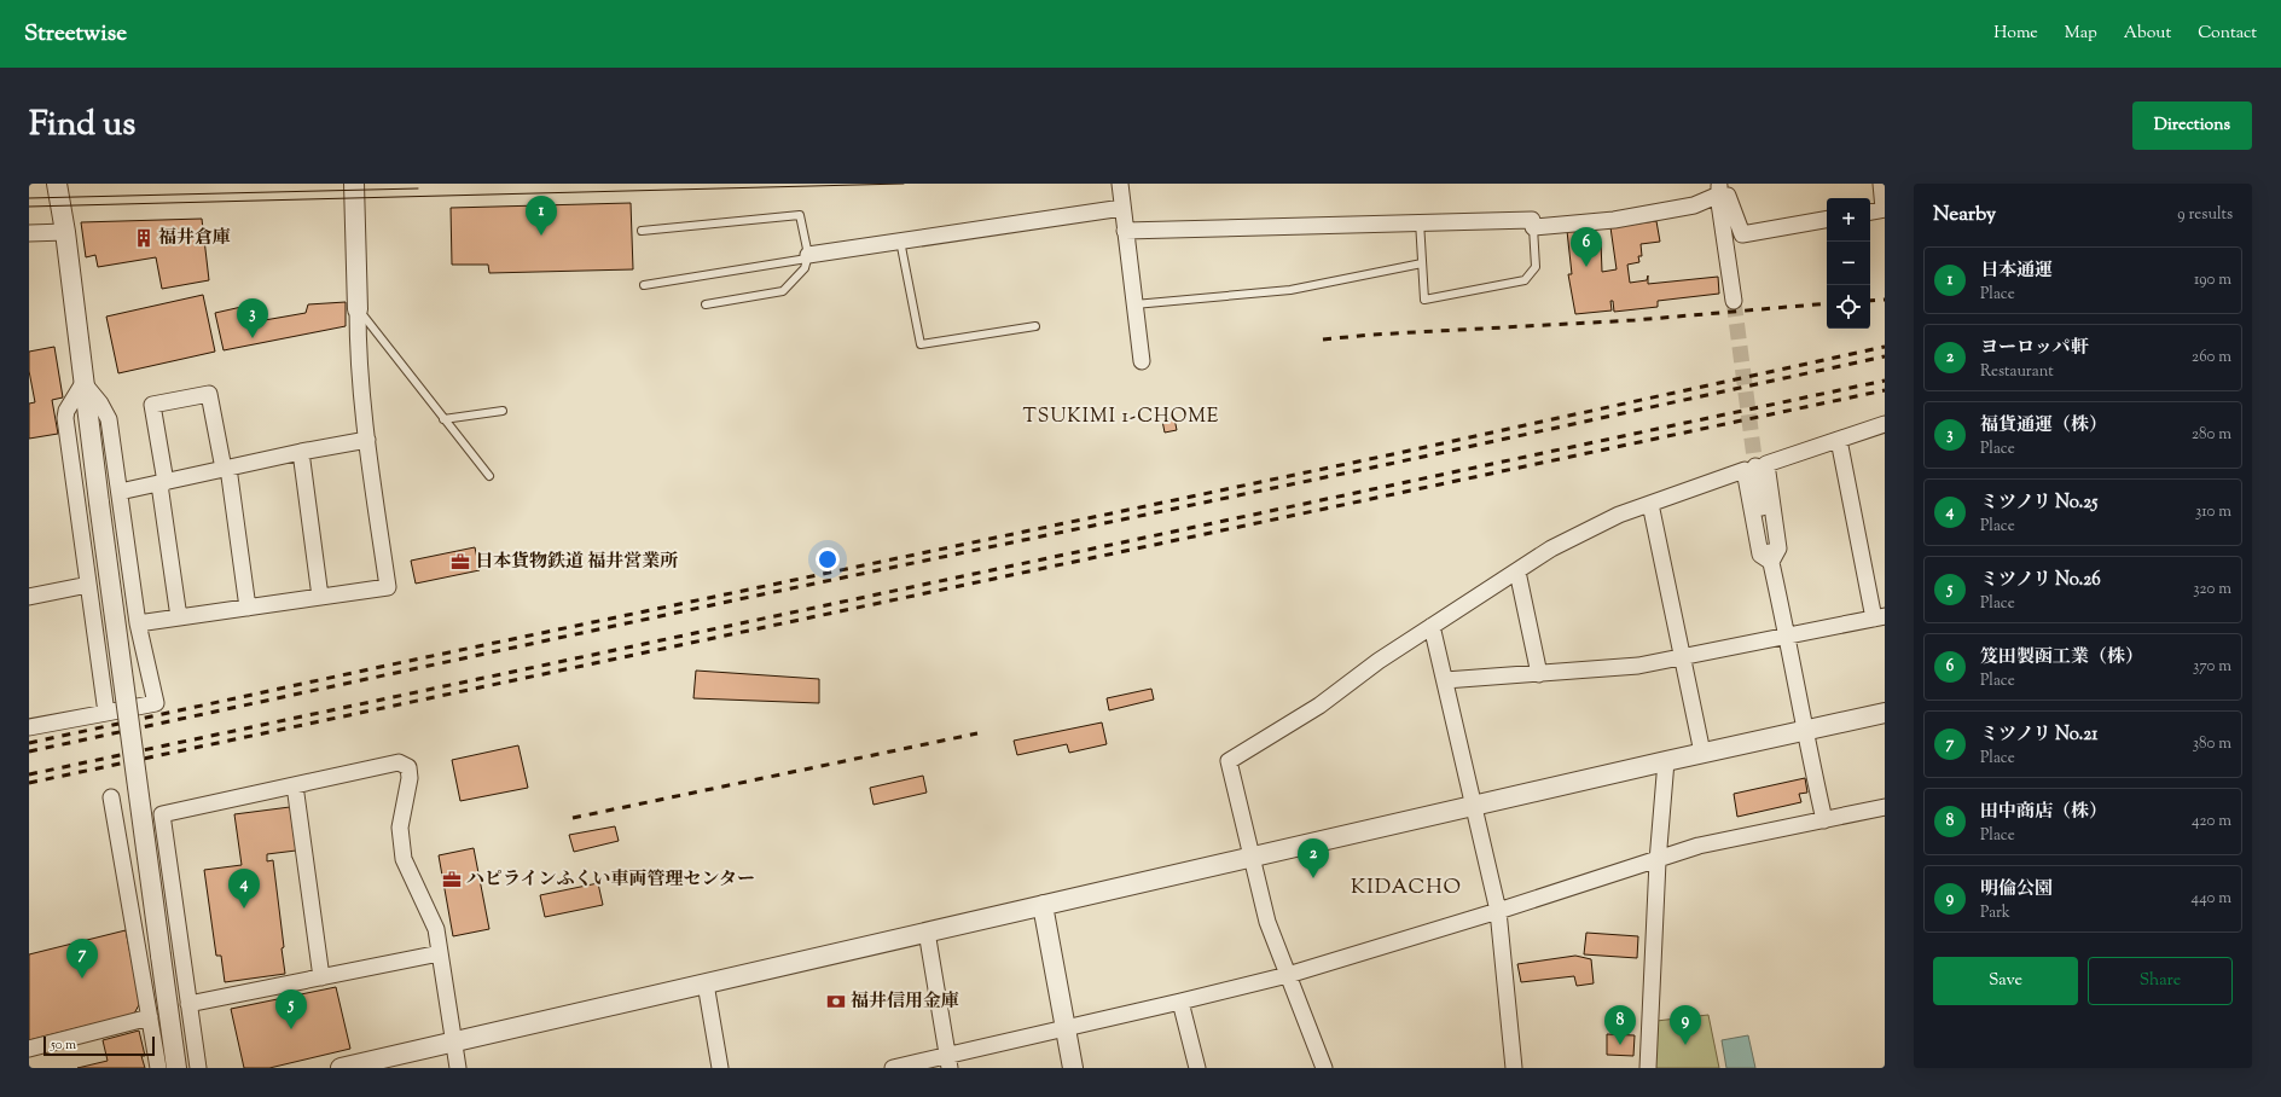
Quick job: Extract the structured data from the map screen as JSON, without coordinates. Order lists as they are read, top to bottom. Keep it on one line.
{"districts":["TSUKIMI 1-CHOME","KIDACHO"],"places":{"building":["福井倉庫"],"office":["日本貨物鉄道 福井営業所","ハピラインふくい車両管理センター"],"bank":["福井信用金庫"]},"scale_bar":"50 m","page":{"header":"Streetwise","nav":["Home","Map","About","Contact"],"title":"Find us","buttons":["Directions",["Save","Share"]],"heading":["Nearby","9 results"],"pins":["1","6","3","2","4","7","5","8","9"],"map_buttons":["+","−"],"list":[{"mark":"1","name":"日本通運","note":"Place","value":"190 m"},{"mark":"2","name":"ヨーロッパ軒","note":"Restaurant","value":"260 m"},{"mark":"3","name":"福貨通運（株）","note":"Place","value":"280 m"},{"mark":"4","name":"ミツノリ No.25","note":"Place","value":"310 m"},{"mark":"5","name":"ミツノリ No.26","note":"Place","value":"320 m"},{"mark":"6","name":"笈田製函工業（株）","note":"Place","value":"370 m"},{"mark":"7","name":"ミツノリ No.21","note":"Place","value":"380 m"},{"mark":"8","name":"田中商店（株）","note":"Place","value":"420 m"},{"mark":"9","name":"明倫公園","note":"Park","value":"440 m"}],"scale":"50 m"}}
